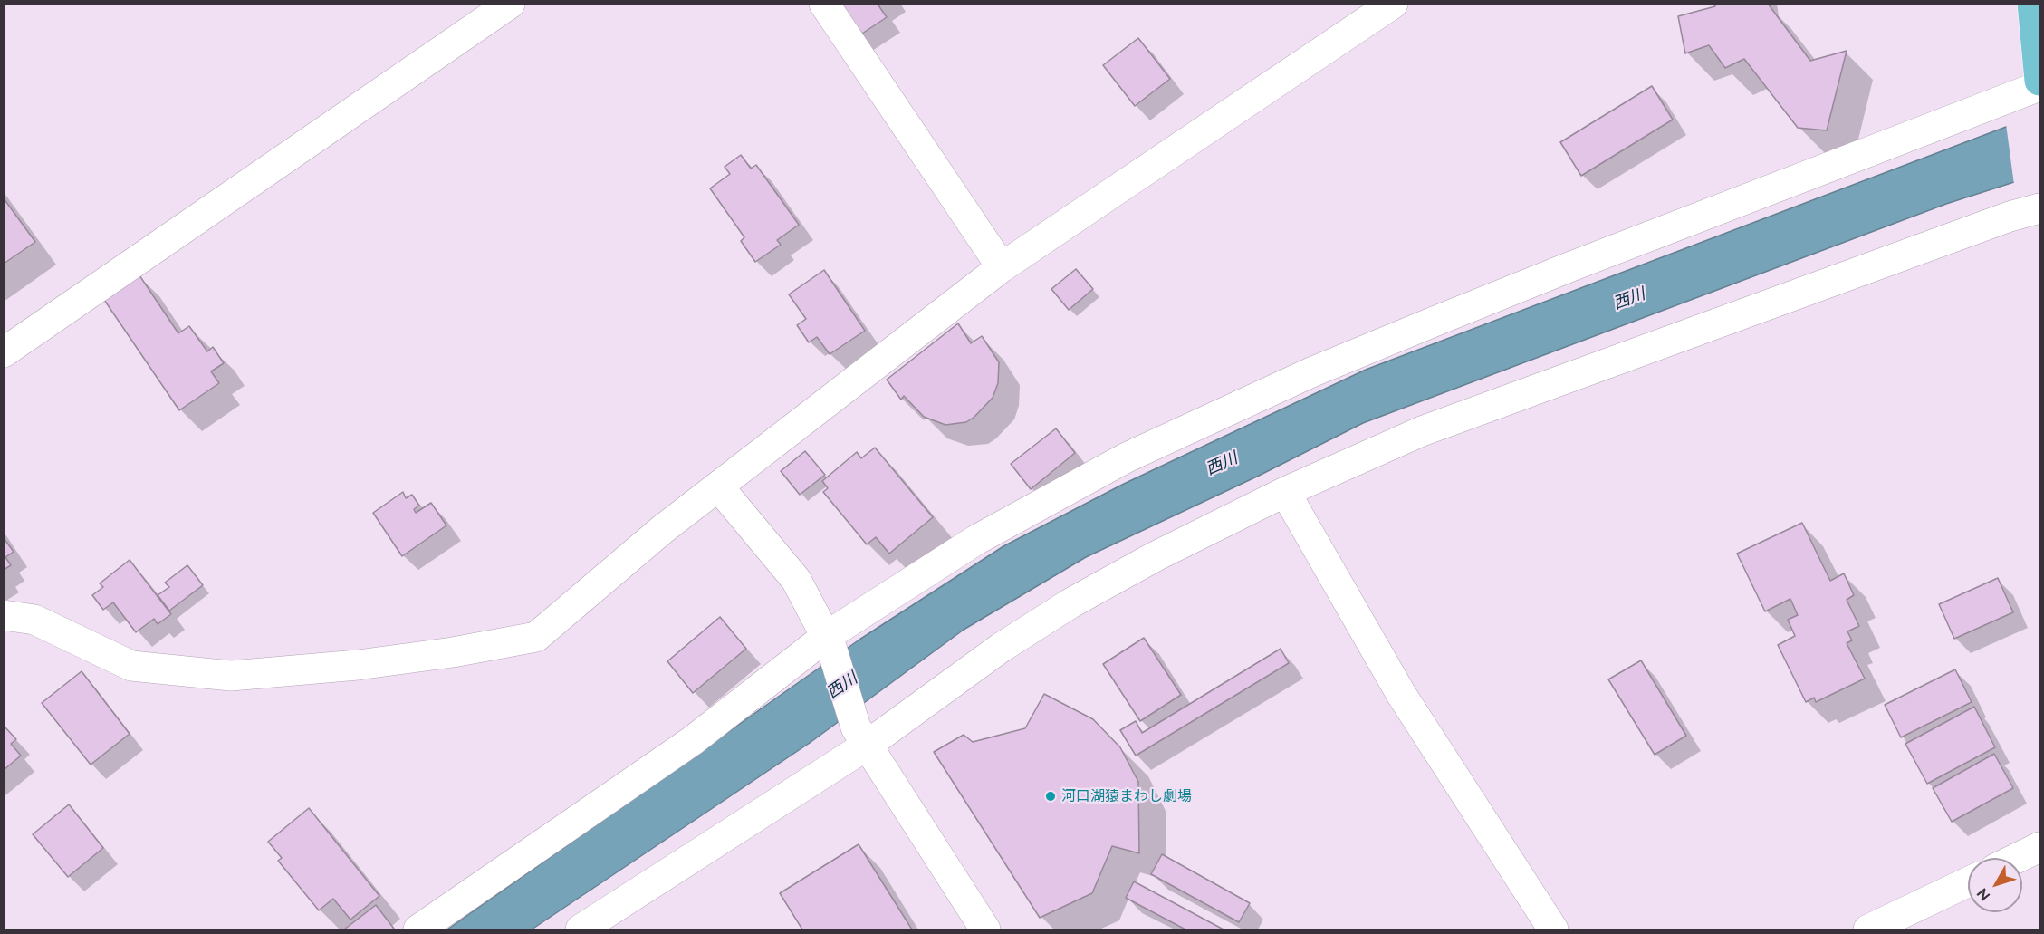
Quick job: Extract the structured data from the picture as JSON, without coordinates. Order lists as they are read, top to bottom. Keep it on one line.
{"water":["西川"],"places":["河口湖猿まわし劇場"],"north":"bottom left"}
